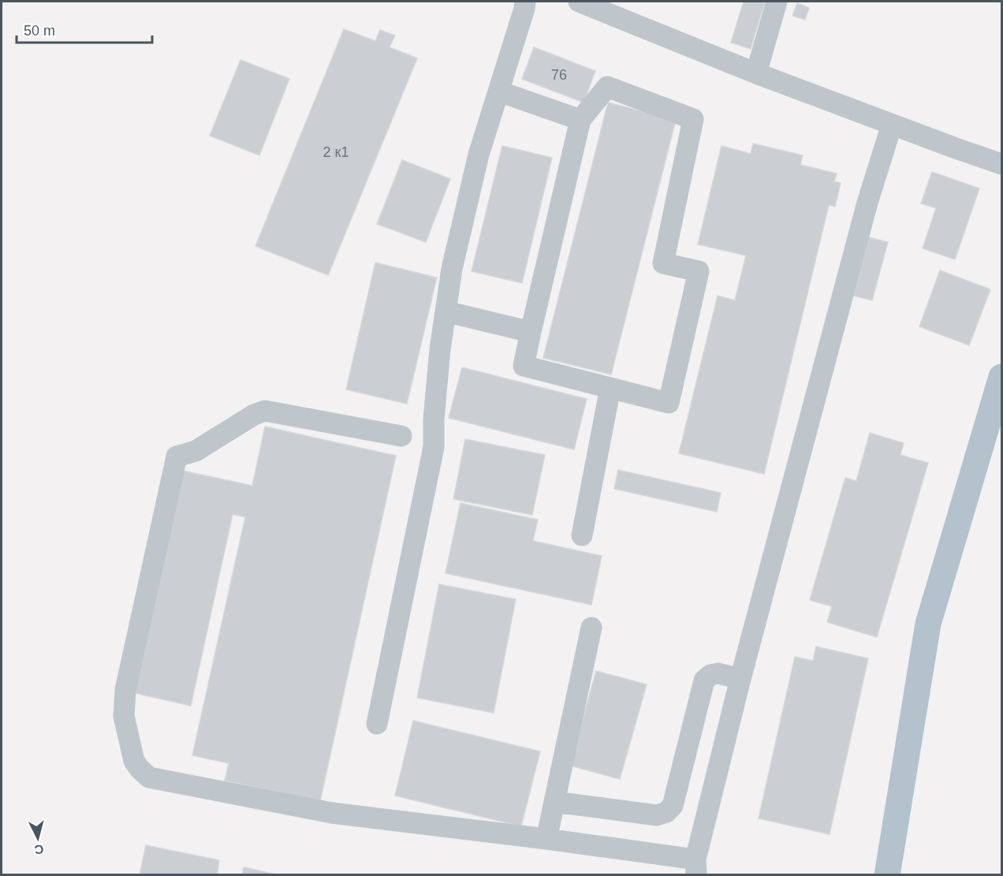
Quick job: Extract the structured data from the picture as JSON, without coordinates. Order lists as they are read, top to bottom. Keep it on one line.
{"house_numbers":["76","2 к1"],"scale_bar":"50 m","north":"bottom"}
